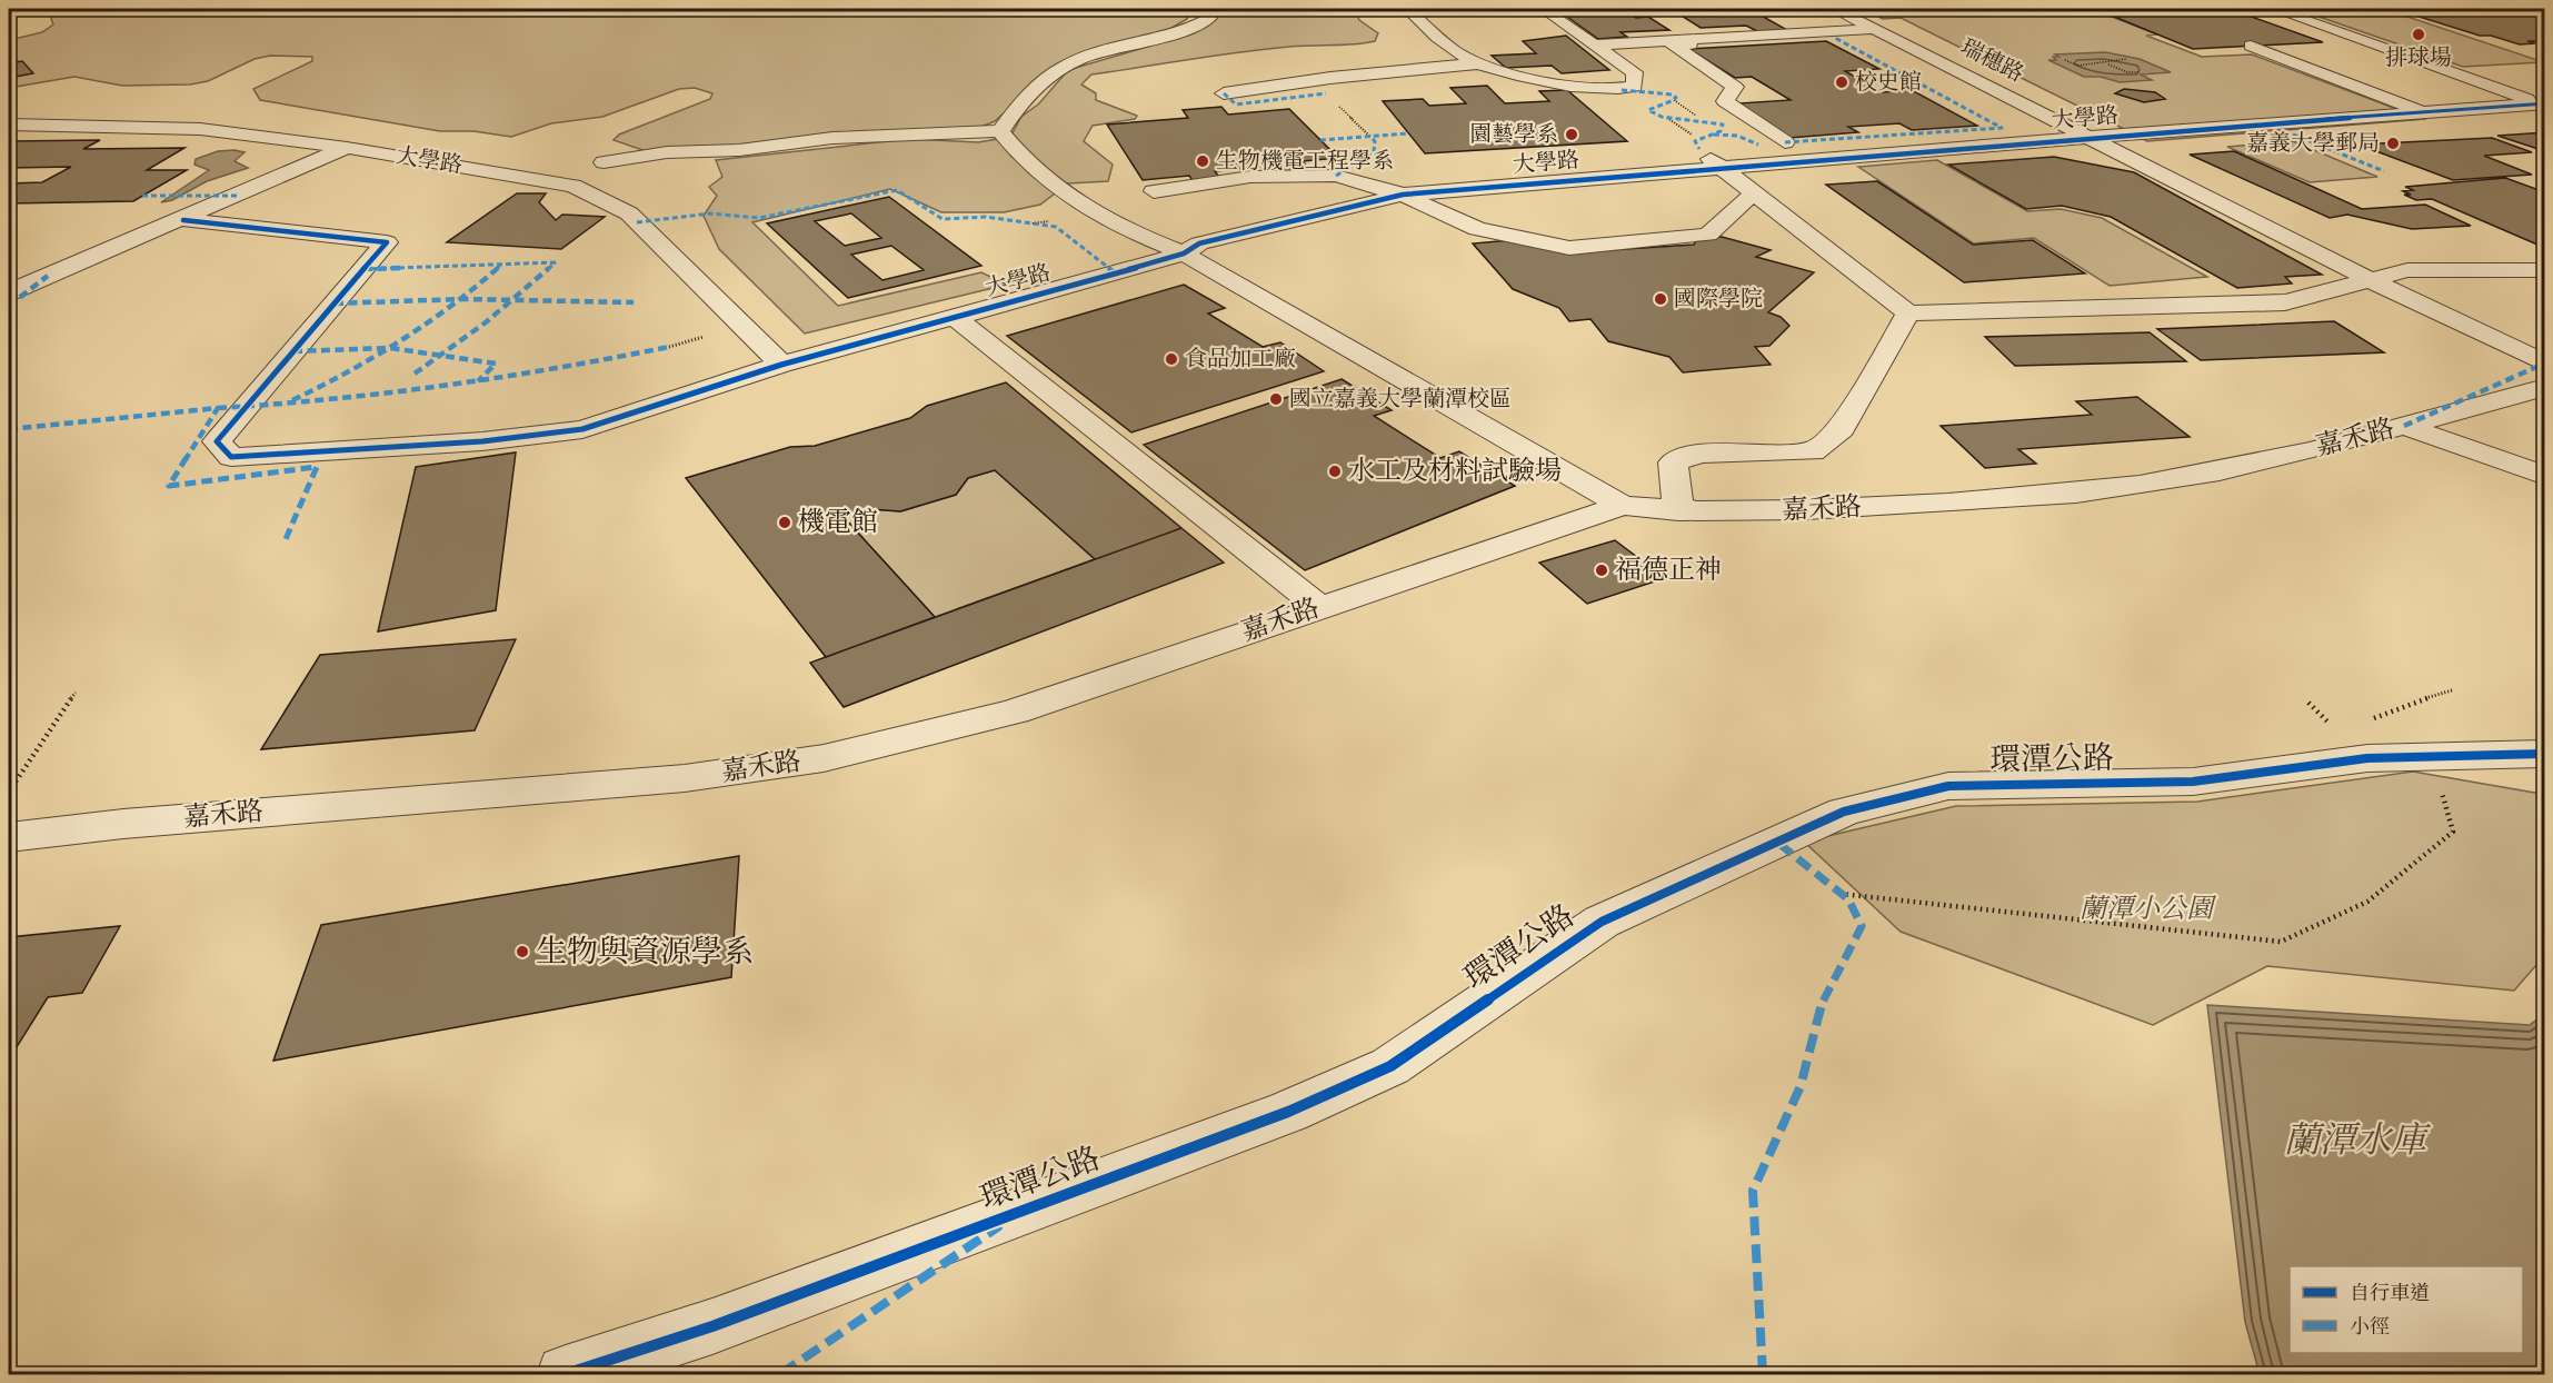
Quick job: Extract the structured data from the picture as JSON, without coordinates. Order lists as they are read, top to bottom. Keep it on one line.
{"streets":{"street":["瑞穗路","大學路","嘉禾路","環潭公路"]},"crossings":[["瑞穗路","大學路"]],"water":["蘭潭水庫"],"parks":["蘭潭小公園"],"places":["排球場","校史館","園藝學系","嘉義大學郵局","生物機電工程學系","國際學院","食品加工廠","國立嘉義大學蘭潭校區","水工及材料試驗場","機電館","福德正神","生物與資源學系"],"legend":["自行車道","小徑"]}
